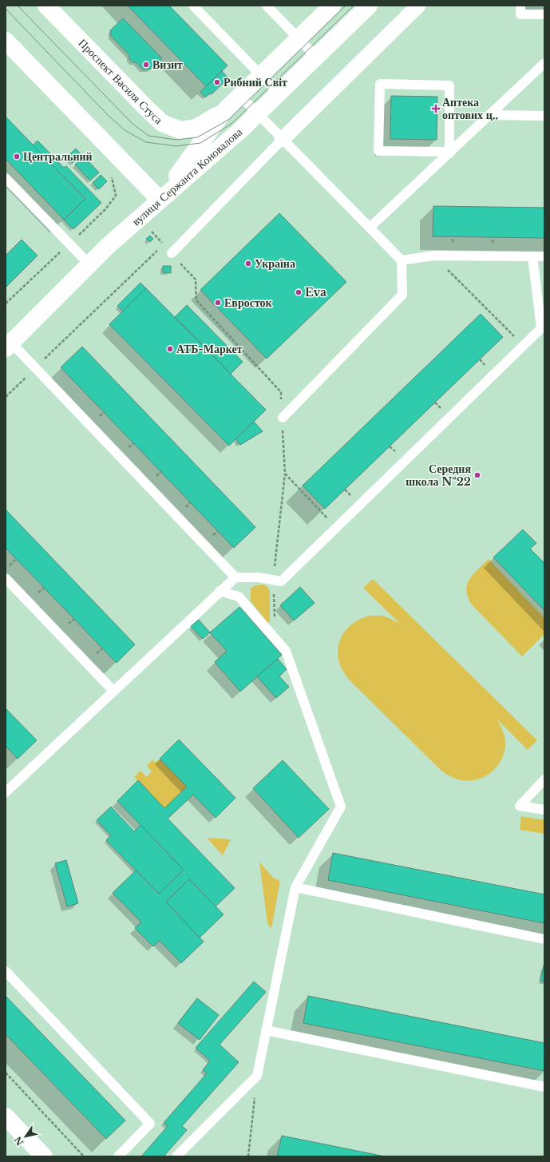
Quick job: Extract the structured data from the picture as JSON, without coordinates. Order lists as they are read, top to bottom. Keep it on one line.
{"streets":{"street":["Проспект Василя Стуса","вулиця Сержанта Коновалова"]},"places":{"other":["Визит","Рибний Світ","Центральний","Україна","Eva","Евросток","АТБ-Маркет","Середня школа №22"],"health":["Аптека оптових ц‥"]},"north":"bottom left"}
